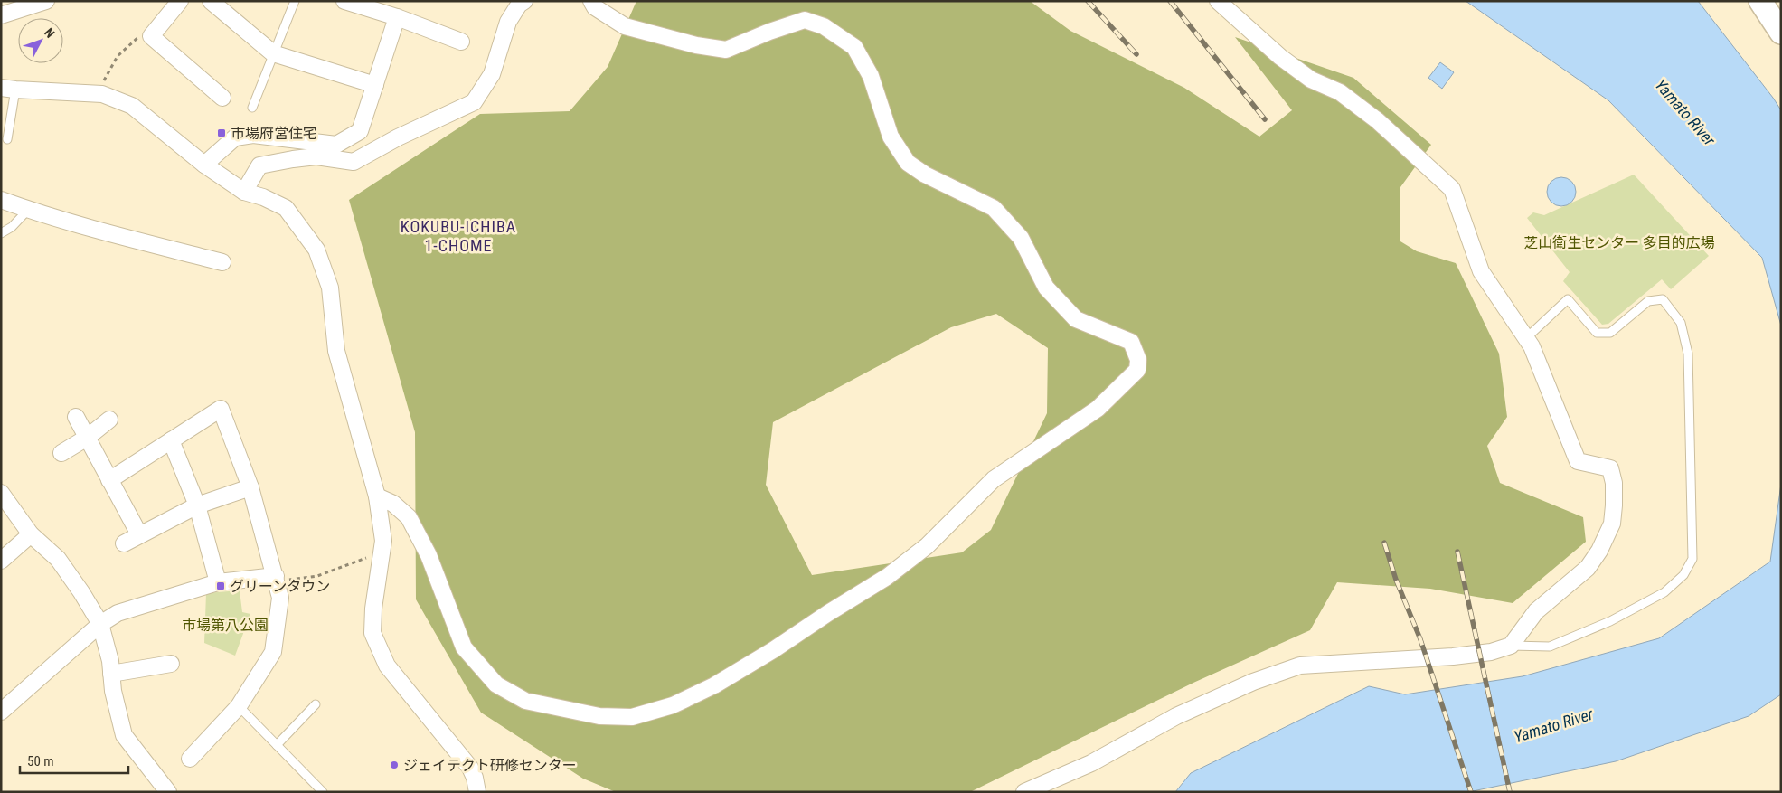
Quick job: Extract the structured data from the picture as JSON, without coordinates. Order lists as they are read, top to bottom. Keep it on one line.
{"districts":["KOKUBU-ICHIBA 1-CHOME"],"water":["Yamato River"],"parks":["芝山衛生センター 多目的広場","市場第八公園"],"places":{"transit":["市場府営住宅","グリーンタウン"],"other":["ジェイテクト研修センター"]},"scale_bar":"50 m","north":"top right"}
